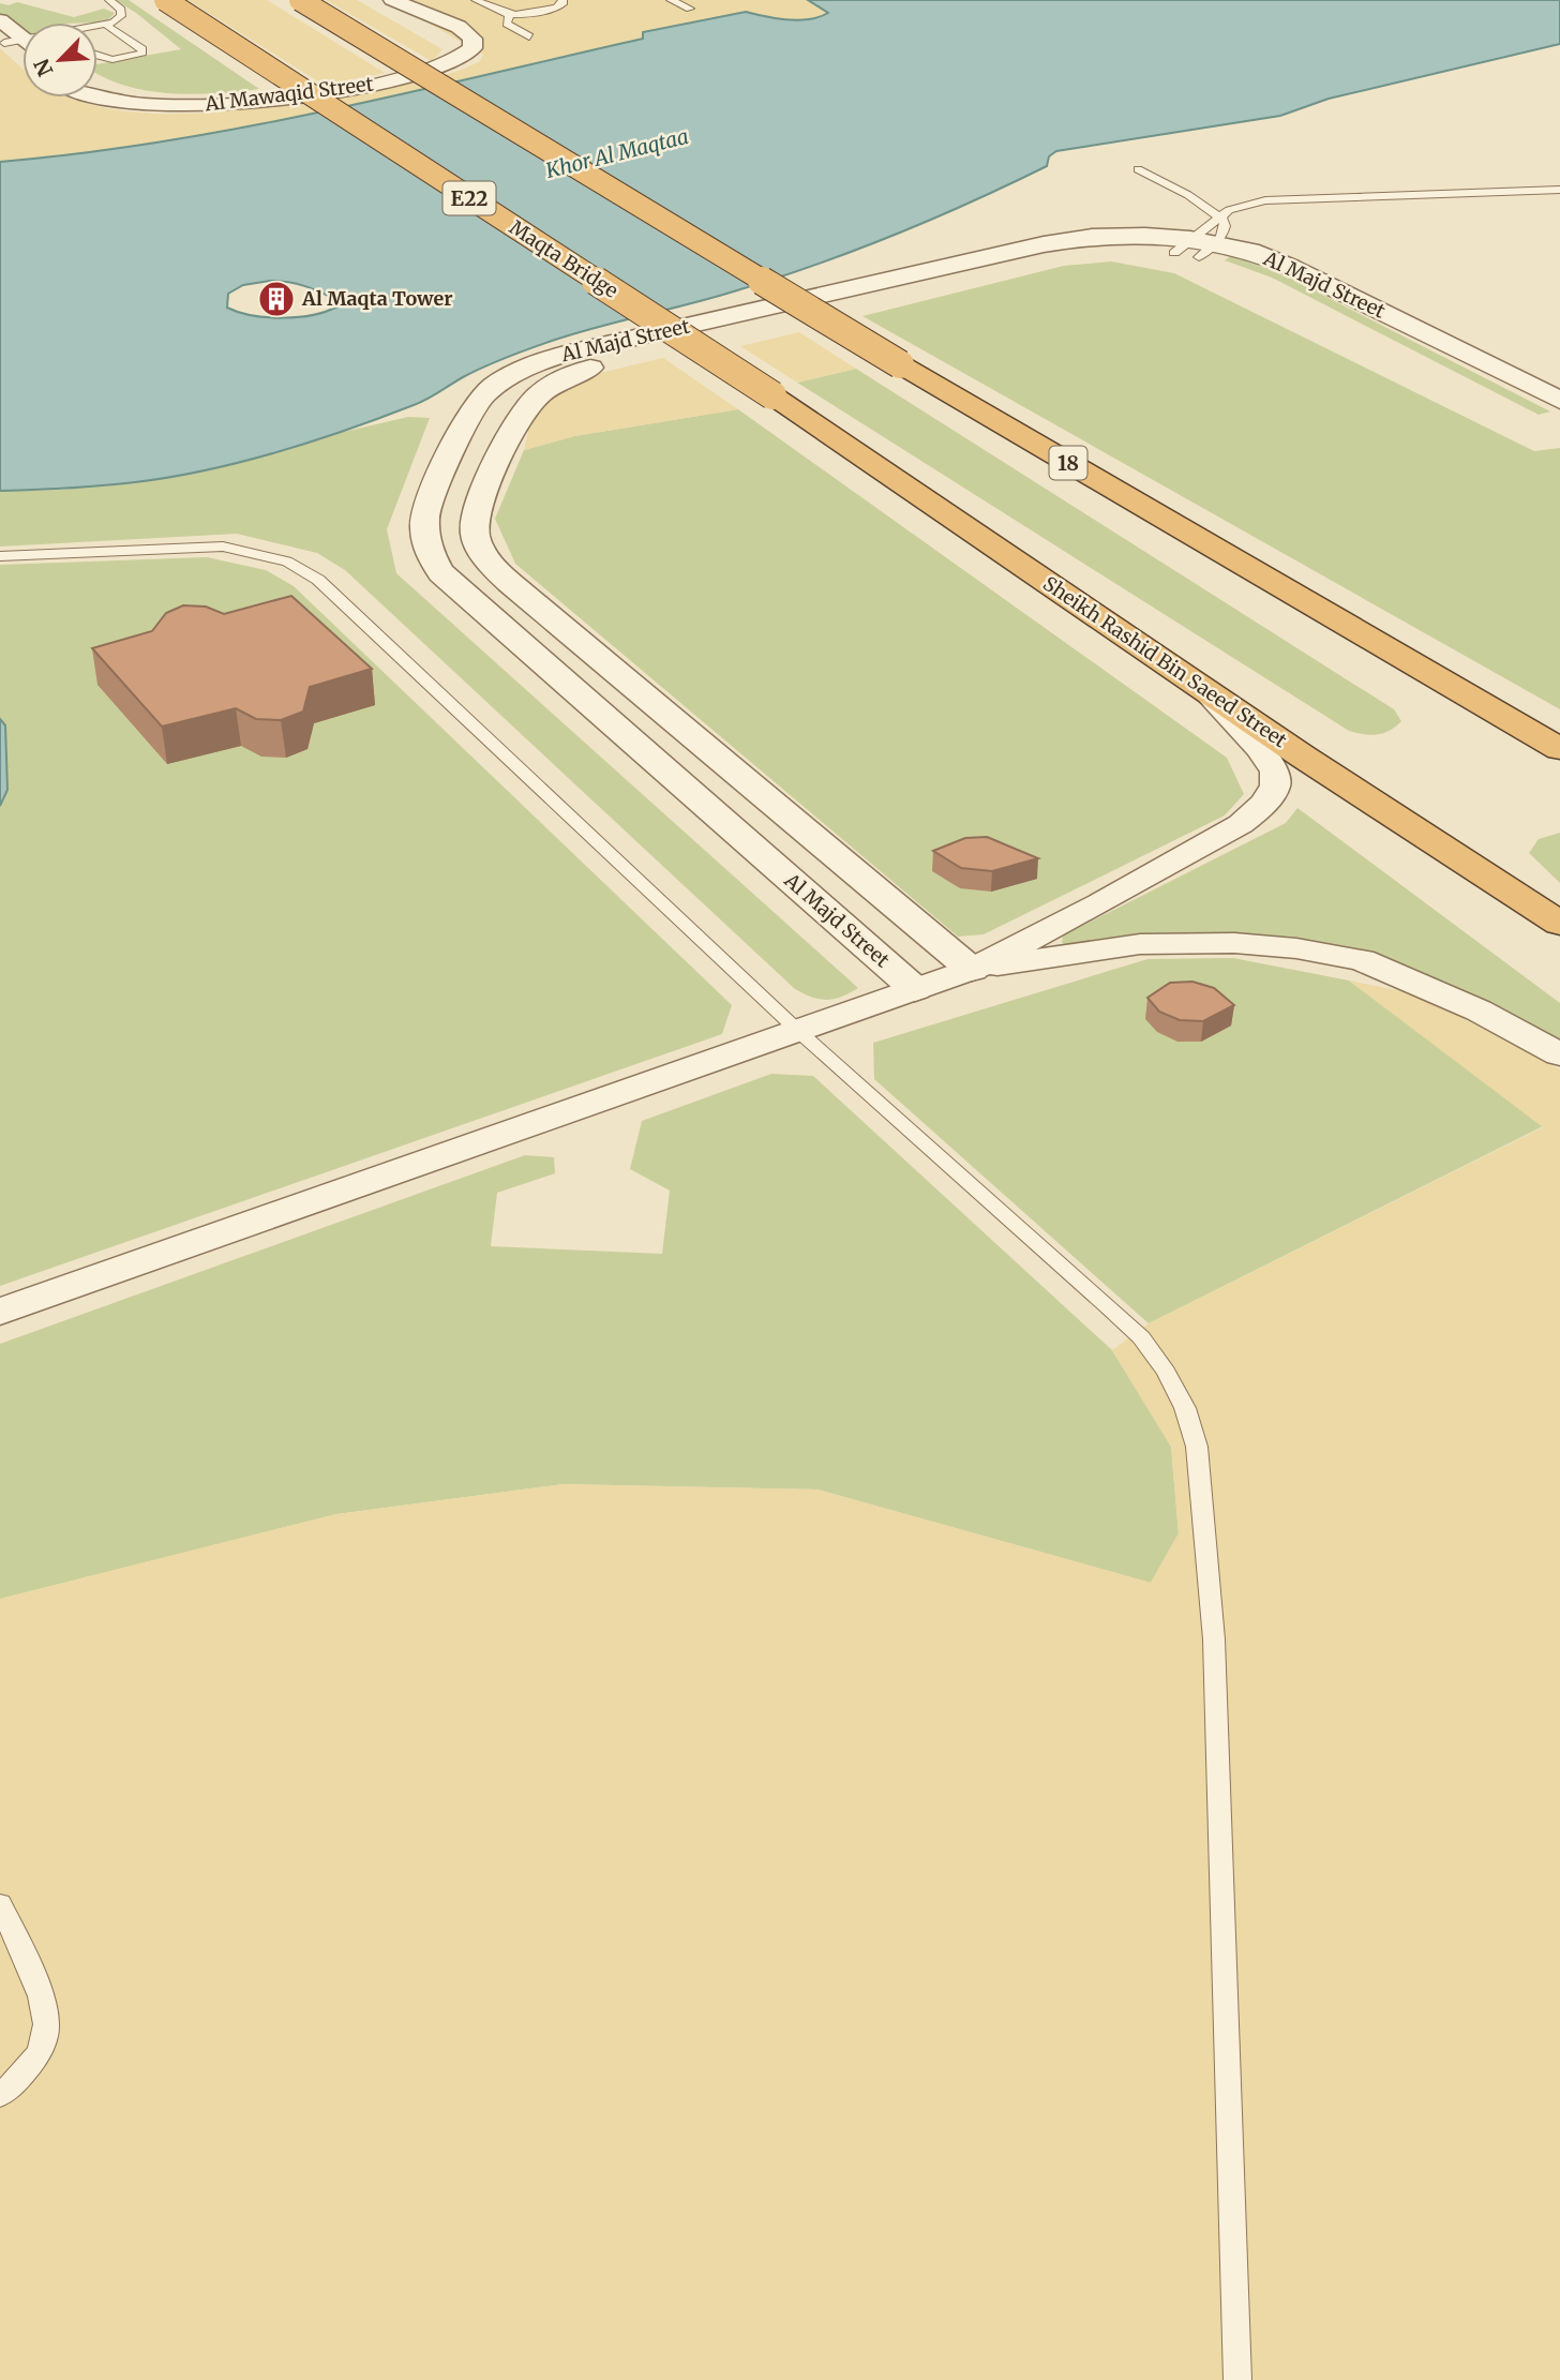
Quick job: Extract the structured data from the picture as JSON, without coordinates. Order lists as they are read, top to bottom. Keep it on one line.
{"streets":{"highway":["E22","Maqta Bridge","18","Sheikh Rashid Bin Saeed Street"],"street":["Al Mawaqid Street","Al Majd Street"]},"crossings":[["Maqta Bridge","Sheikh Rashid Bin Saeed Street"]],"water":["Khor Al Maqtaa"],"places":{"building":["Al Maqta Tower"]},"north":"bottom left"}
